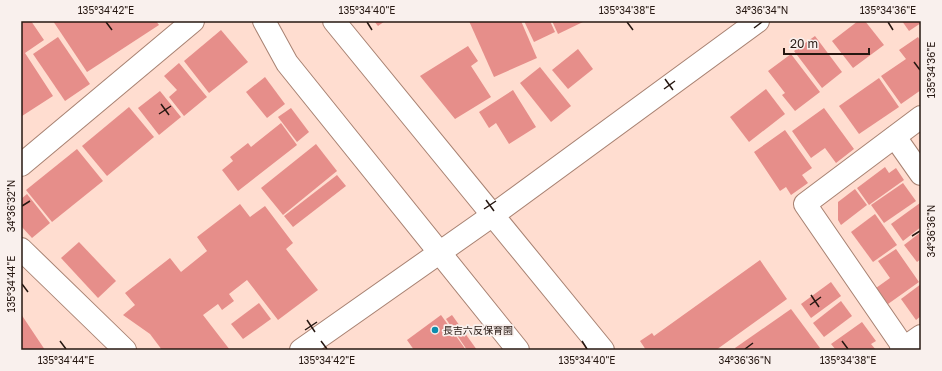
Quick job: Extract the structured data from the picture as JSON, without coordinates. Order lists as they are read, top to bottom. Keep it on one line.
{"places":["長吉六反保育園"],"scale_bar":"20 m","coordinates":["135°34'42\"E","135°34'40\"E","135°34'38\"E","34°36'34\"N","135°34'36\"E","34°36'32\"N","34°36'36\"N","135°34'44\"E"]}
